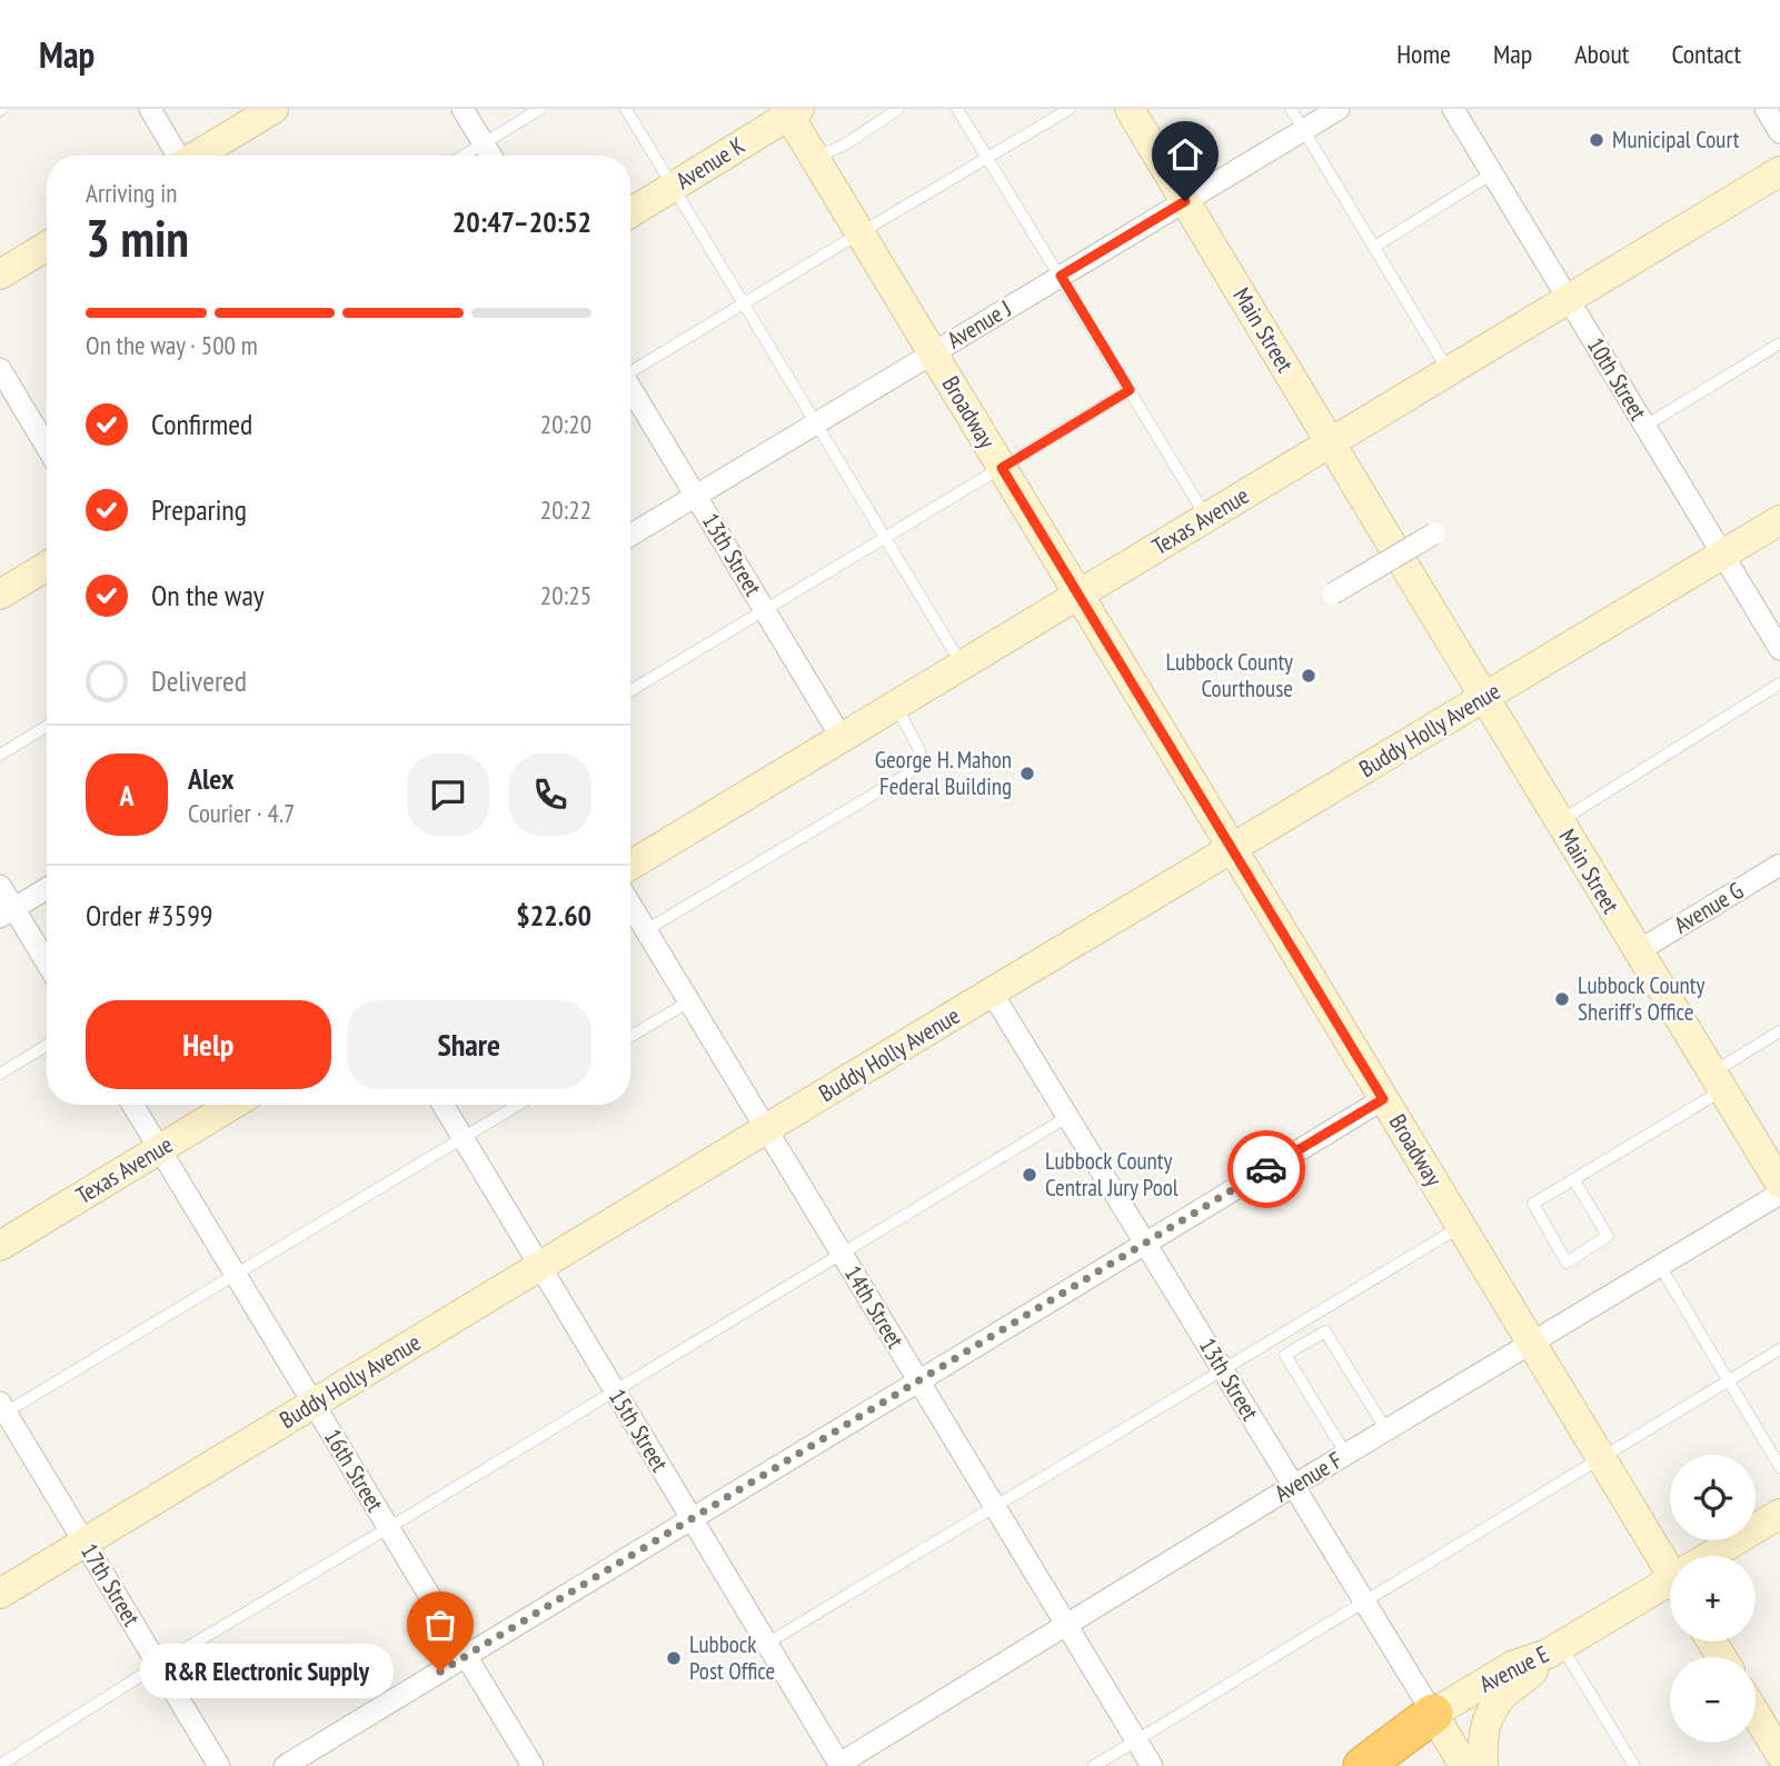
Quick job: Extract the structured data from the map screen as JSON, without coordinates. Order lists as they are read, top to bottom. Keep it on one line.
{"streets":{"main road":["Avenue K","Main Street","Broadway","Texas Avenue","13th Street","Buddy Holly Avenue","Avenue E"],"street":["Avenue J","10th Street","Avenue G","14th Street","15th Street","16th Street","Avenue F","17th Street"]},"crossings":[["Avenue K","Broadway"],["Avenue J","Main Street"],["Avenue J","Broadway"],["Avenue J","13th Street"],["Main Street","Texas Avenue"],["Main Street","Buddy Holly Avenue"],["Main Street","Avenue G"],["10th Street","Texas Avenue"],["10th Street","Buddy Holly Avenue"],["Broadway","Texas Avenue"],["Broadway","Buddy Holly Avenue"],["Broadway","Avenue F"],["Texas Avenue","13th Street"],["Texas Avenue","16th Street"],["13th Street","Buddy Holly Avenue"],["13th Street","Avenue F"],["13th Street","Avenue E"],["Buddy Holly Avenue","14th Street"],["Buddy Holly Avenue","15th Street"],["Buddy Holly Avenue","16th Street"],["Buddy Holly Avenue","17th Street"],["14th Street","Avenue F"],["15th Street","Avenue F"]],"places":["Municipal Court","Lubbock County Courthouse","George H. Mahon Federal Building","Lubbock County Sheriff's Office","Lubbock County Central Jury Pool","Lubbock Post Office","R&R Electronic Supply"],"page":{"header":"Map","nav":["Home","Map","About","Contact"],"heading":["3 min","Arriving in","20:47–20:52"],"panel":["Alex","Courier · 4.7","Order #3599","$22.60"],"bar":"On the way · 500 m","list":[["Confirmed","20:20"],["Preparing","20:22"],["On the way","20:25"],"Delivered"],"round":"A","buttons":["Help","Share"],"map_buttons":["+","−"],"bubble":"R&R Electronic Supply"}}
